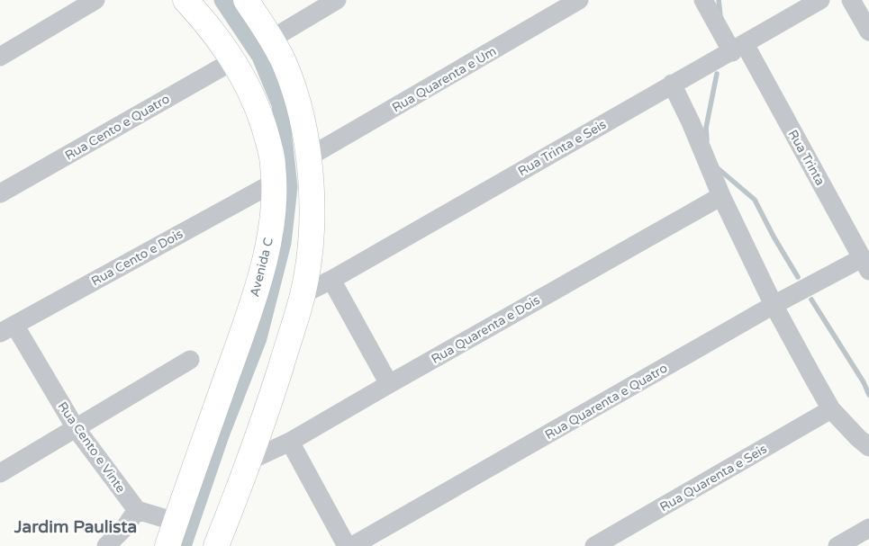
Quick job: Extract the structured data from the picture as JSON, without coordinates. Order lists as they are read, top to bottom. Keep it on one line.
{"streets":{"main road":["Avenida C"],"street":["Rua Quarenta e Um","Rua Cento e Quatro","Rua Trinta e Seis","Rua Trinta","Rua Cento e Dois","Rua Quarenta e Dois","Rua Quarenta e Quatro","Rua Cento e Vinte","Rua Quarenta e Seis"]},"crossings":[["Rua Cento e Quatro","Avenida C"],["Rua Trinta e Seis","Rua Trinta"],["Rua Trinta","Rua Quarenta e Quatro"],["Rua Cento e Dois","Avenida C"],["Rua Cento e Dois","Rua Cento e Vinte"]],"districts":["Jardim Paulista"]}
